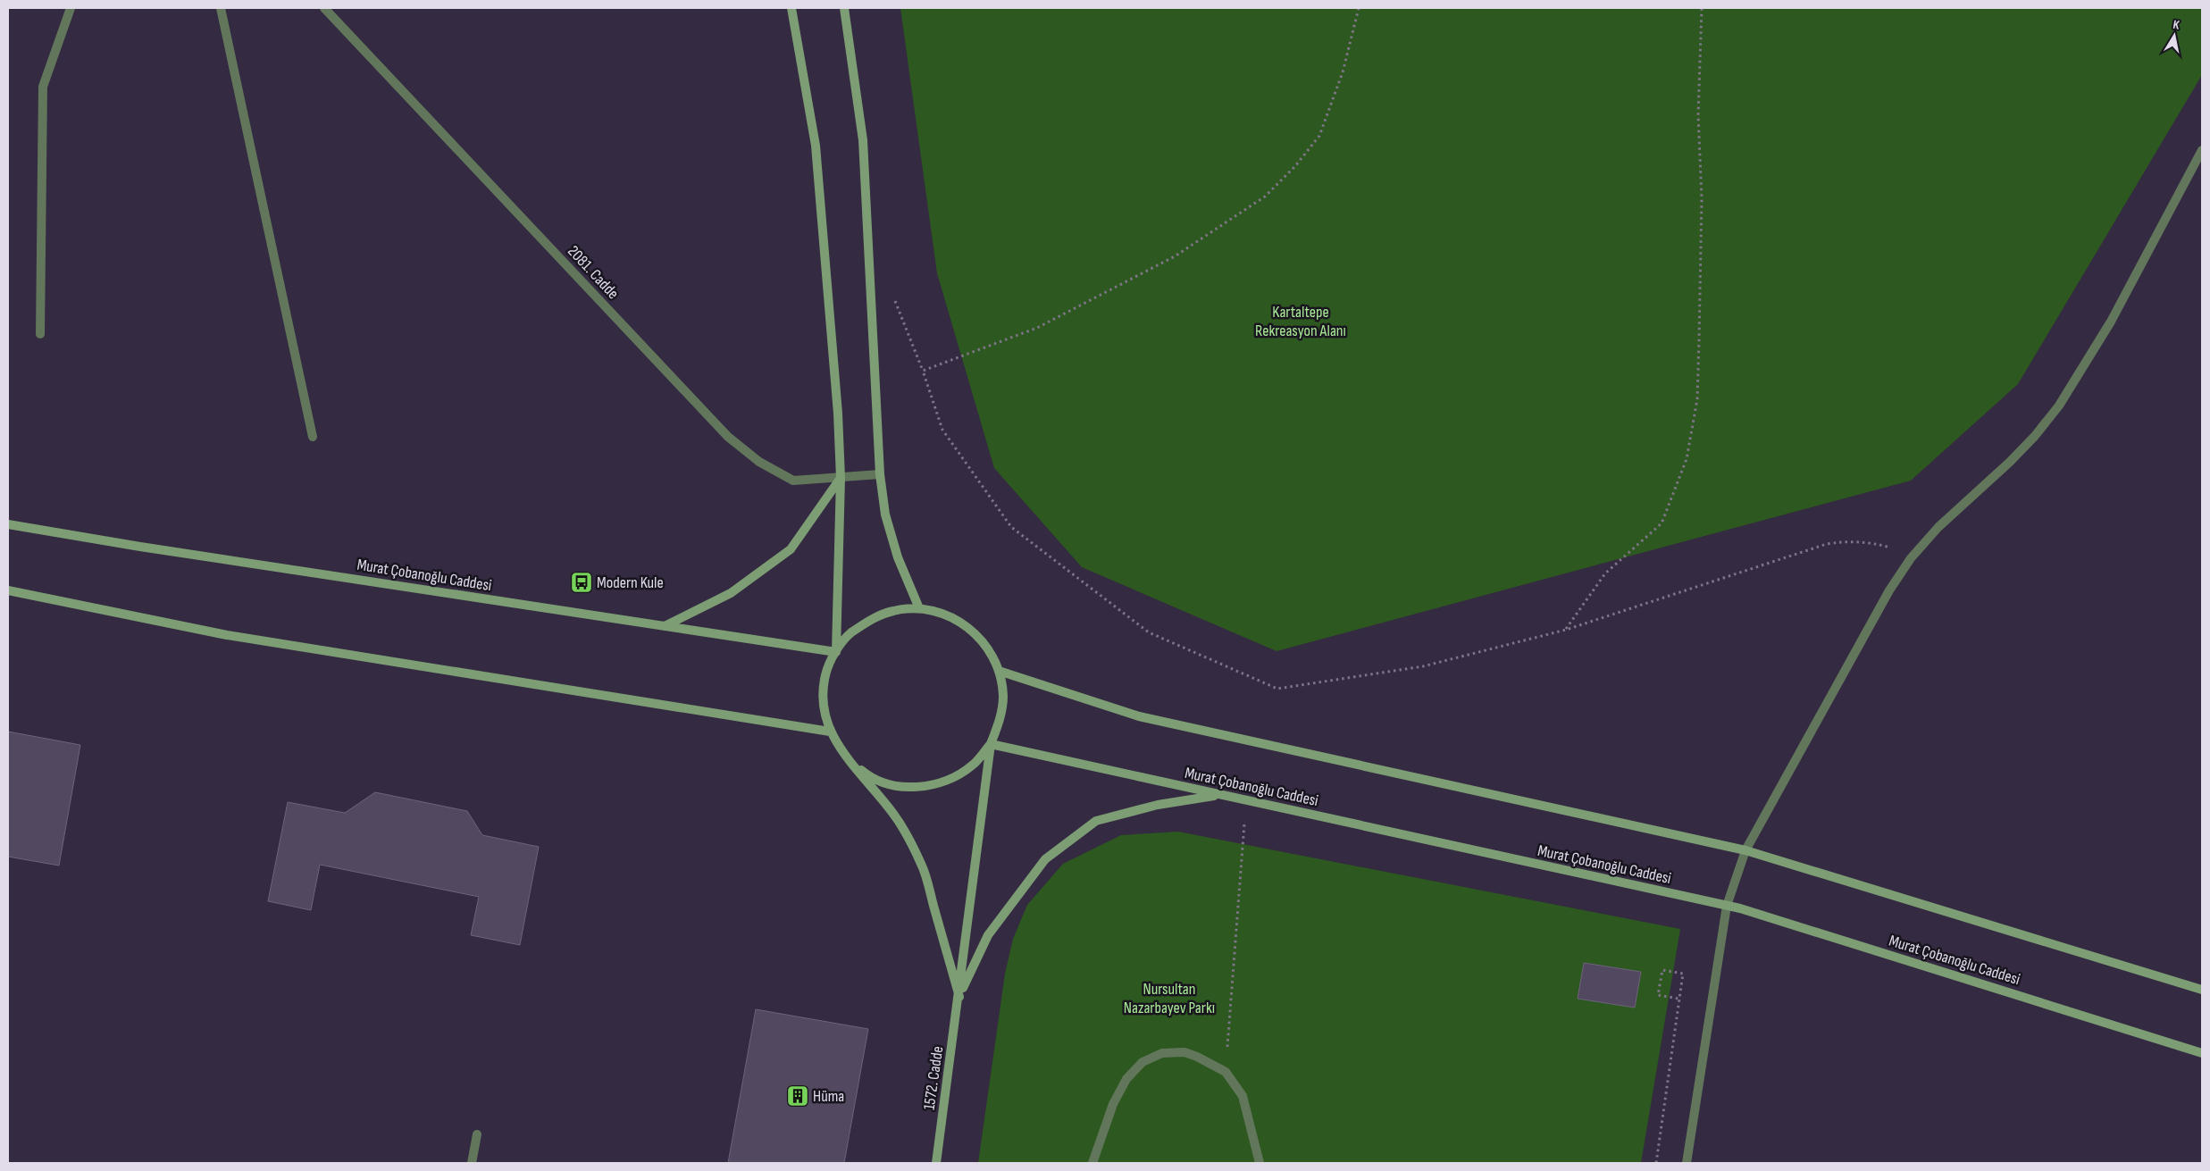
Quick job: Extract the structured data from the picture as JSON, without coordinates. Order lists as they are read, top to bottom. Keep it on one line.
{"streets":{"main road":["Murat Çobanoğlu Caddesi","1572. Cadde"],"street":["2081. Cadde"]},"crossings":[["Murat Çobanoğlu Caddesi","1572. Cadde"]],"parks":["Kartaltepe Rekreasyon Alanı","Nursultan Nazarbayev Parkı"],"places":{"bus stop":["Modern Kule"],"building":["Hüma"]},"north":"top"}
